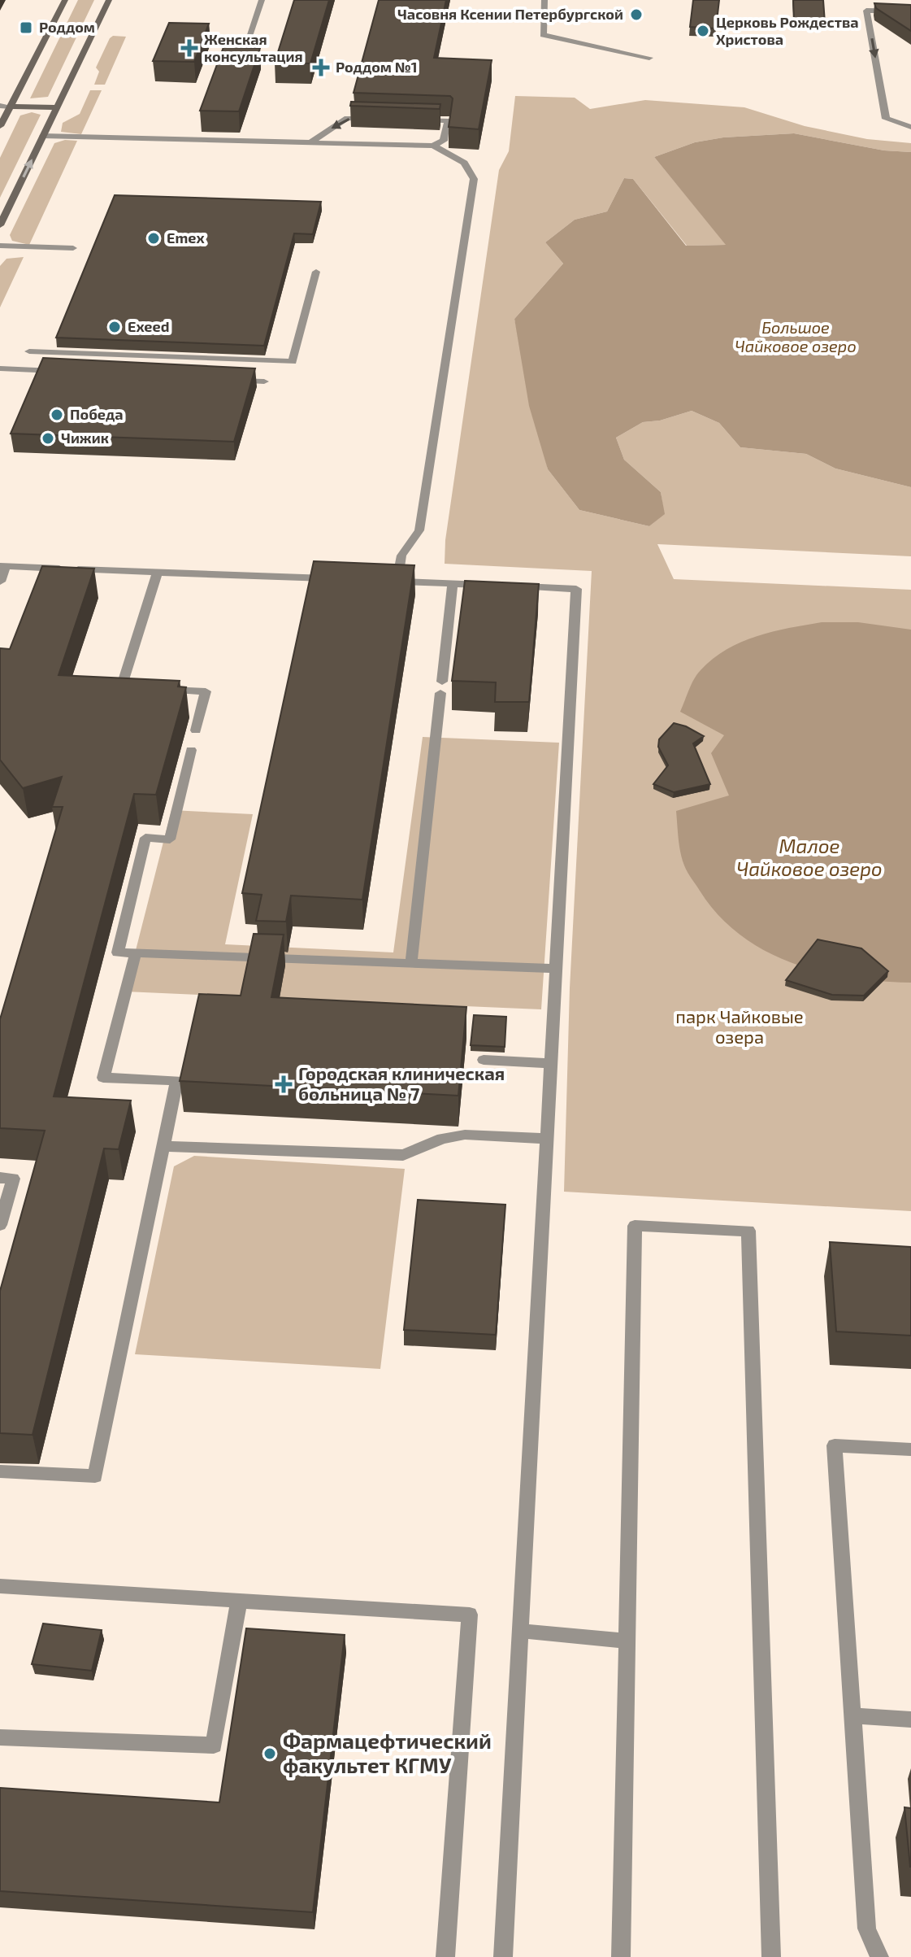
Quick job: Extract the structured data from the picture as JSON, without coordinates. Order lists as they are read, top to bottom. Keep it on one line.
{"water":["Большое Чайковое озеро","Малое Чайковое озеро"],"parks":["парк Чайковые озера"],"places":{"other":["Часовня Ксении Петербургской","Церковь Рождества Христова","Emex","Exeed","Победа","Чижик","Фармацефтический факультет КГМУ"],"transit":["Роддом"],"health":["Женская консультация","Роддом №1","Городская клиническая больница № 7"]}}
